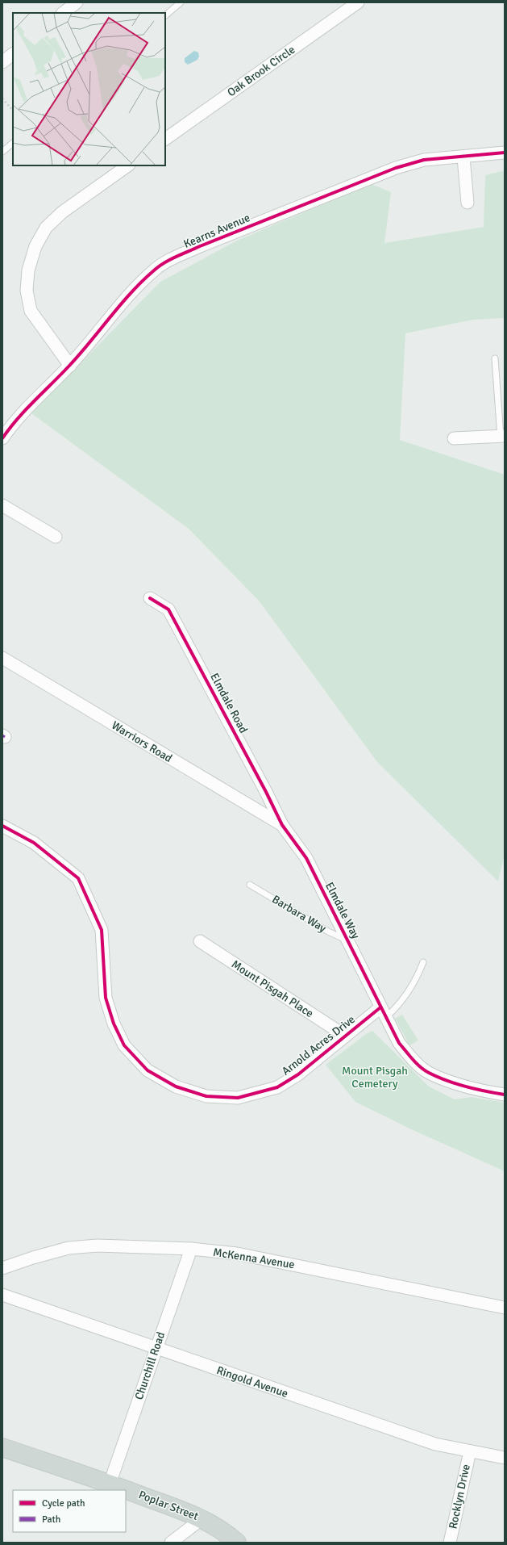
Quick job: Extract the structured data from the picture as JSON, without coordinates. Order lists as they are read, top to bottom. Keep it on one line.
{"streets":{"main road":["Poplar Street"],"street":["Oak Brook Circle","Kearns Avenue","Elmdale Road","Warriors Road","Elmdale Way","Mount Pisgah Place","Arnold Acres Drive","McKenna Avenue","Churchill Road","Ringold Avenue","Rocklyn Drive"],"lane":["Barbara Way"]},"crossings":[["Elmdale Road","Warriors Road"],["Elmdale Road","Elmdale Way"],["Warriors Road","Elmdale Way"],["Elmdale Way","Barbara Way"],["Elmdale Way","Arnold Acres Drive"],["Mount Pisgah Place","Arnold Acres Drive"],["McKenna Avenue","Churchill Road"],["Churchill Road","Ringold Avenue"],["Churchill Road","Poplar Street"],["Ringold Avenue","Rocklyn Drive"]],"parks":["Mount Pisgah Cemetery"],"legend":["Cycle path","Path"]}
